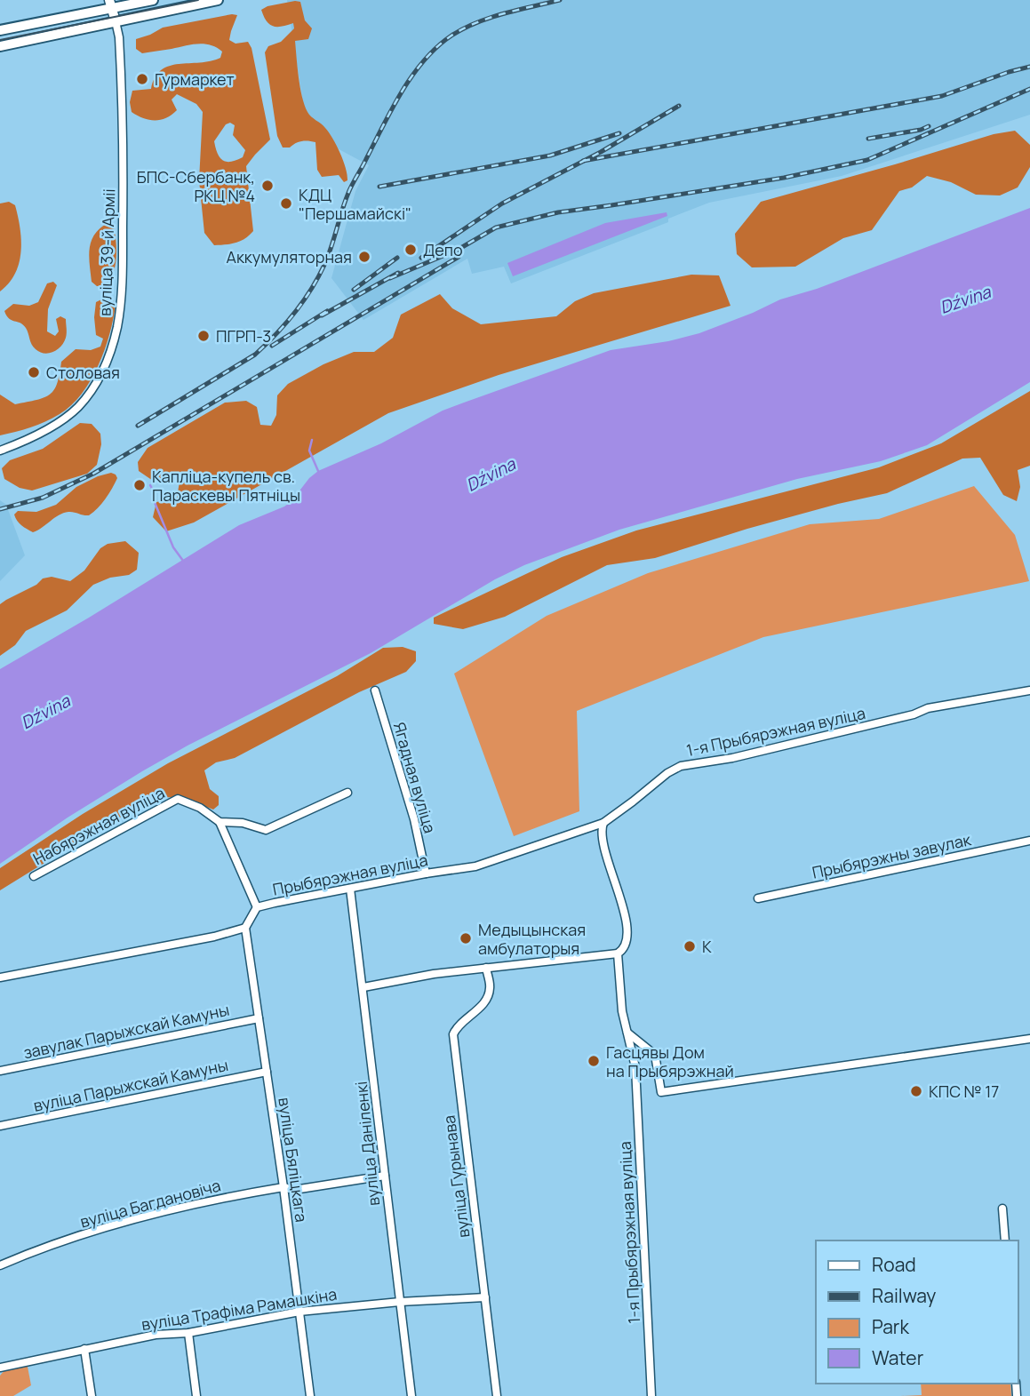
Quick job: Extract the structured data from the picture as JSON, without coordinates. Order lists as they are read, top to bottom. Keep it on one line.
{"streets":{"street":["вуліца 39-й Арміі","1-я Прыбярэжная вуліца","Ягадная вуліца","Набярэжная вуліца","Прыбярэжны завулак","Прыбярэжная вуліца","завулак Парыжскай Камуны","вуліца Парыжскай Камуны","вуліца Даніленкі","вуліца Бяліцкага","вуліца Гурынава","вуліца Багдановіча","вуліца Трафіма Рамашкіна"]},"crossings":[["1-я Прыбярэжная вуліца","Прыбярэжная вуліца"],["Ягадная вуліца","Прыбярэжная вуліца"],["Прыбярэжная вуліца","вуліца Даніленкі"],["Прыбярэжная вуліца","вуліца Бяліцкага"],["завулак Парыжскай Камуны","вуліца Бяліцкага"],["вуліца Парыжскай Камуны","вуліца Бяліцкага"],["вуліца Даніленкі","вуліца Багдановіча"],["вуліца Даніленкі","вуліца Трафіма Рамашкіна"],["вуліца Бяліцкага","вуліца Багдановіча"],["вуліца Бяліцкага","вуліца Трафіма Рамашкіна"],["вуліца Гурынава","вуліца Трафіма Рамашкіна"]],"water":["Dźvina"],"places":["Гурмаркет","БПС-Сбербанк, РКЦ №4","КДЦ \"Першамайскі\"","Депо","Аккумуляторная","ПГРП-3","Столовая","Капліца-купель св. Параскевы Пятніцы","Медыцынская амбулаторыя","К","Гасцявы Дом на Прыбярэжнай","КПС № 17"],"legend":["Road","Railway","Park","Water"]}
